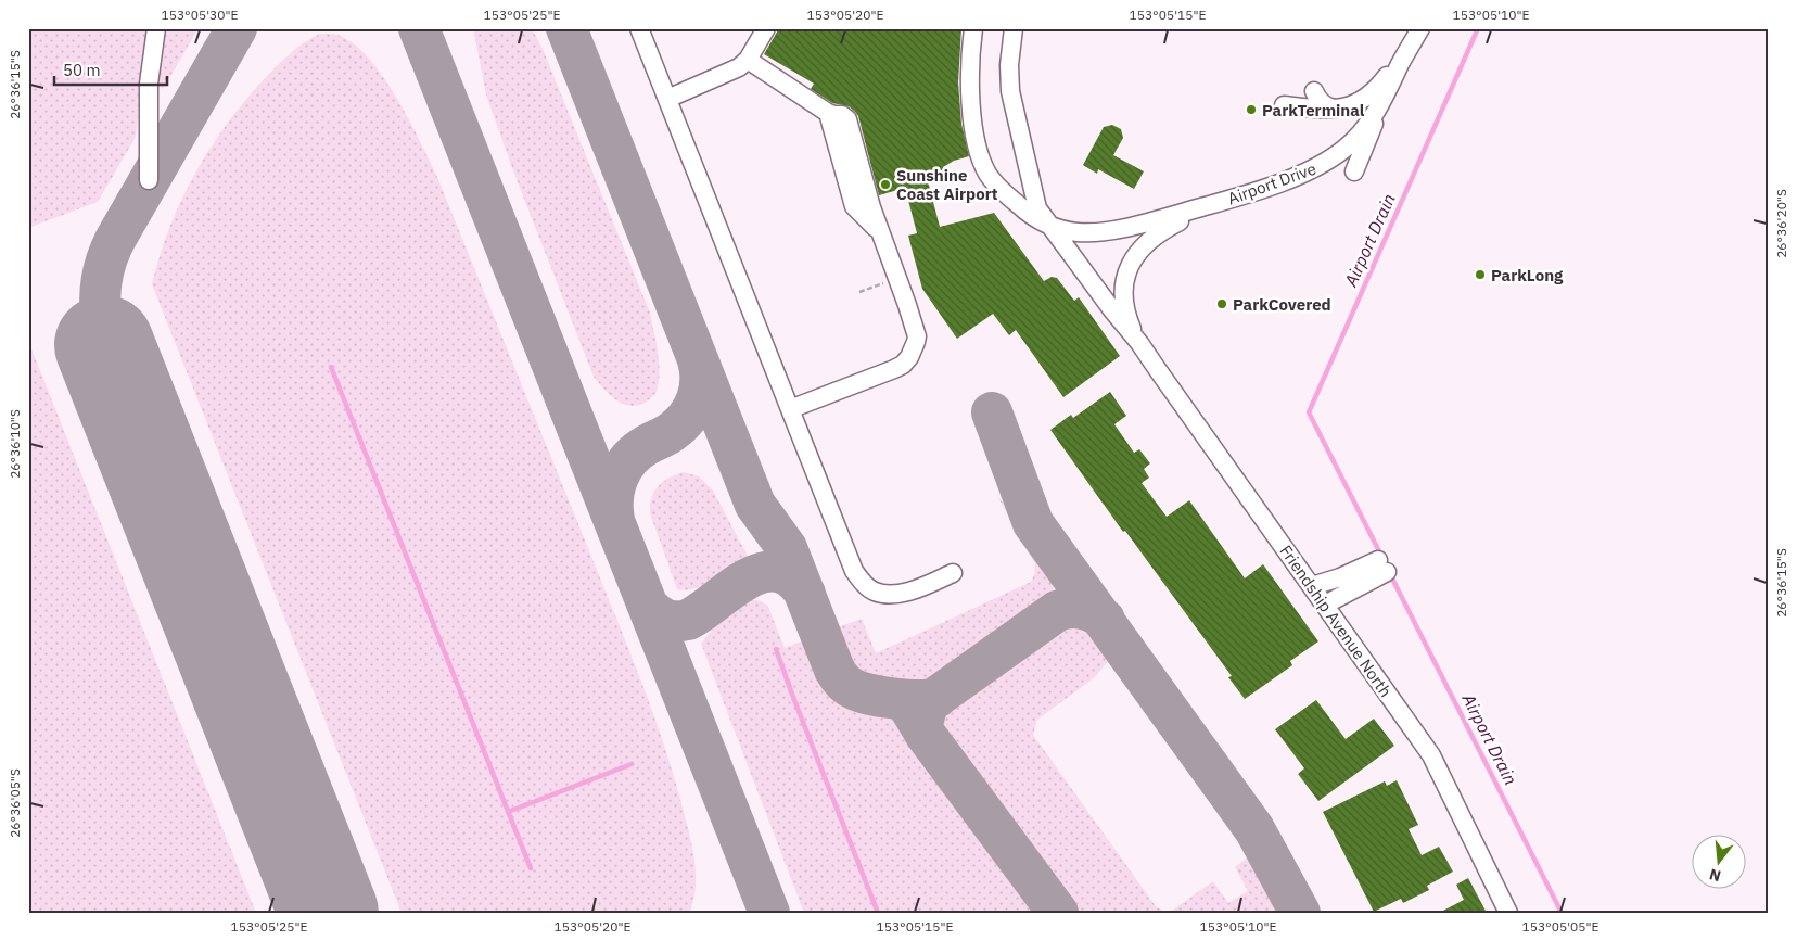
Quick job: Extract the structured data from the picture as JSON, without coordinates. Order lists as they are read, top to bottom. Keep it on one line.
{"streets":{"street":["Airport Drive","Friendship Avenue North"]},"crossings":[["Airport Drive","Friendship Avenue North"]],"water":["Airport Drain"],"places":["ParkTerminal","Sunshine Coast Airport","ParkLong","ParkCovered"],"scale_bar":"50 m","north":"bottom","coordinates":["153°05'30\"E","153°05'25\"E","153°05'20\"E","153°05'15\"E","153°05'10\"E","26°36'15\"S","26°36'20\"S","26°36'10\"S","26°36'05\"S","153°05'05\"E"]}
